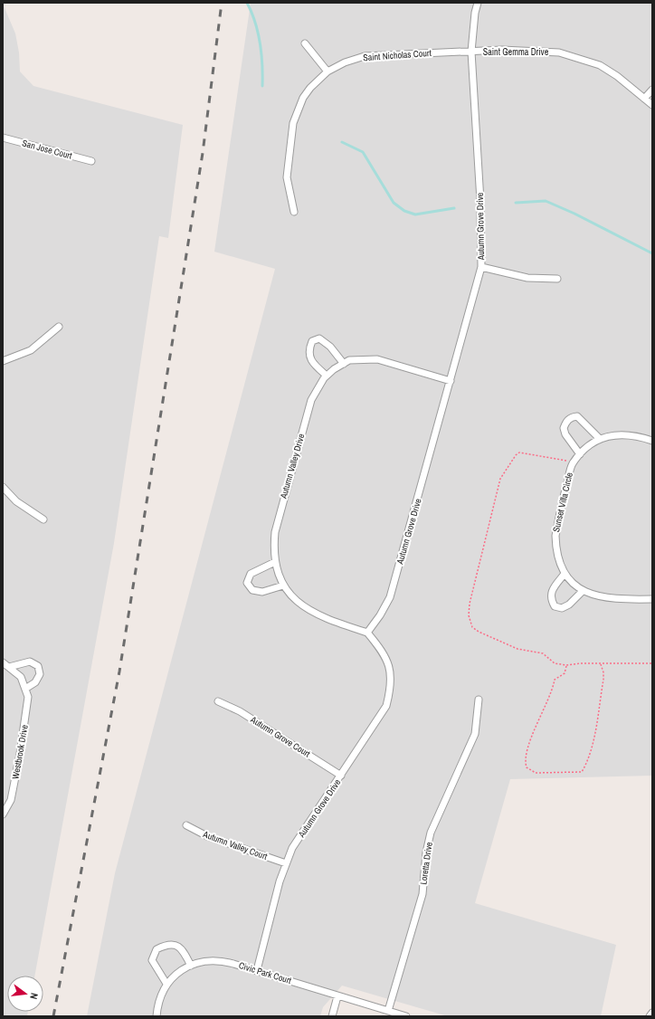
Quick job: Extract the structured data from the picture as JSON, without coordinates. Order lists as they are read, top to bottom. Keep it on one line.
{"streets":{"street":["Saint Gemma Drive","Saint Nicholas Court","San Jose Court","Autumn Grove Drive","Autumn Valley Drive","Sunset Villa Circle","Autumn Grove Court","Westbrook Drive","Autumn Valley Court","Loretta Drive","Civic Park Court"]},"crossings":[["Saint Gemma Drive","Saint Nicholas Court"],["Saint Gemma Drive","Autumn Grove Drive"],["Saint Nicholas Court","Autumn Grove Drive"],["Autumn Grove Drive","Autumn Valley Drive"],["Autumn Grove Drive","Autumn Grove Court"],["Autumn Grove Drive","Autumn Valley Court"],["Autumn Grove Drive","Civic Park Court"],["Loretta Drive","Civic Park Court"]],"north":"right"}
